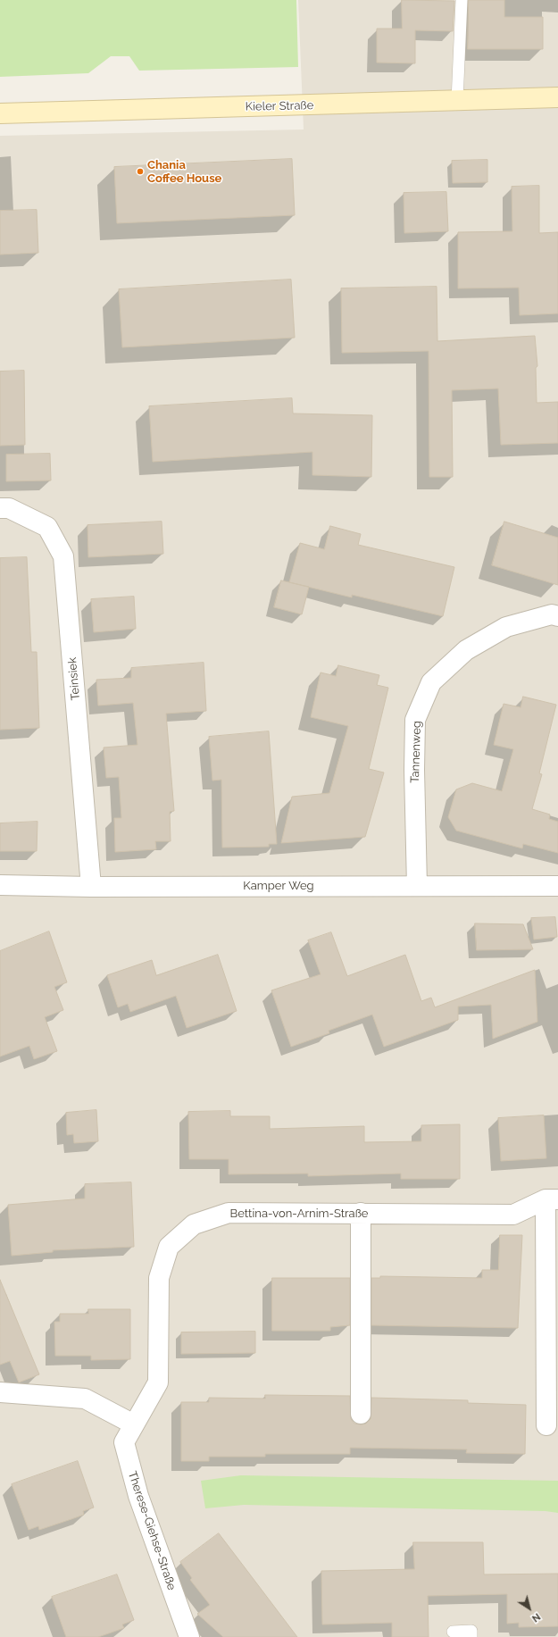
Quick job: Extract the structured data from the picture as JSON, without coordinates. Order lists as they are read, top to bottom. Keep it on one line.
{"streets":{"main road":["Kieler Straße"],"street":["Teinsiek","Tannenweg","Kamper Weg","Bettina-von-Arnim-Straße","Therese-Giehse-Straße"]},"crossings":[["Teinsiek","Kamper Weg"],["Tannenweg","Kamper Weg"],["Bettina-von-Arnim-Straße","Therese-Giehse-Straße"]],"places":["Chania Coffee House"],"north":"bottom right"}
